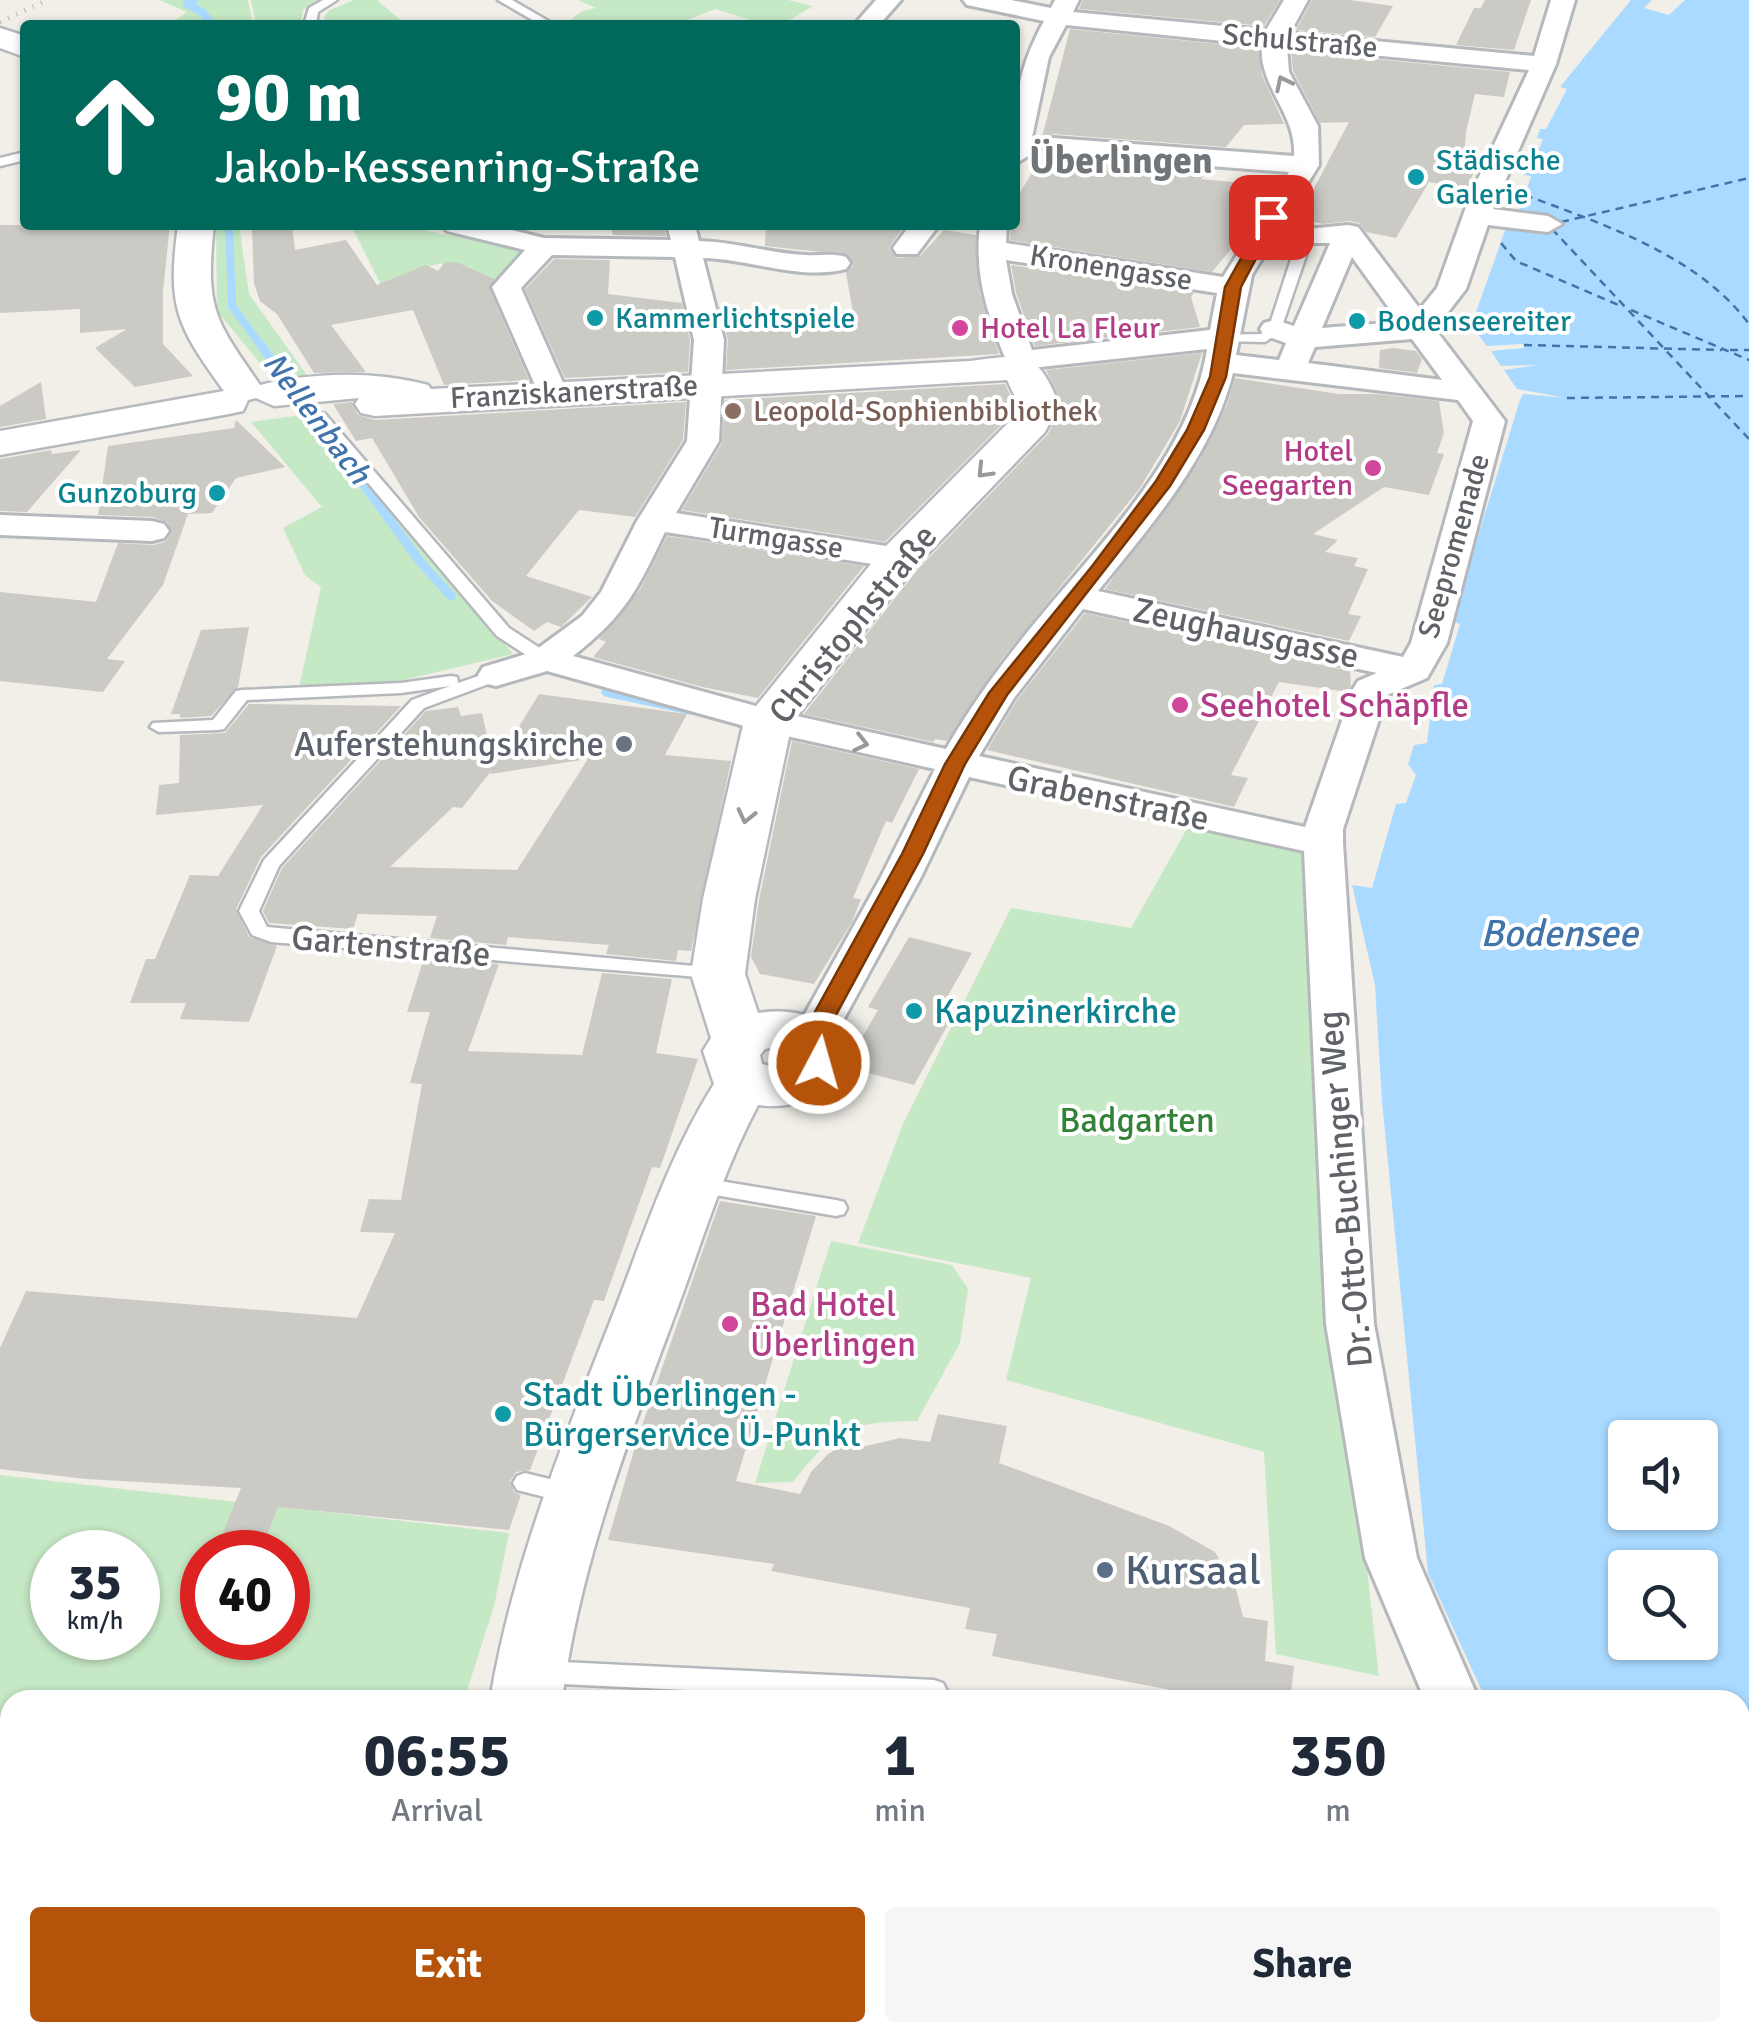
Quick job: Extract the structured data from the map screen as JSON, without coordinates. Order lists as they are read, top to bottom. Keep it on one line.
{"streets":{"street":["Schulstraße","Kronengasse","Franziskanerstraße","Turmgasse","Seepromenade","Christophstraße","Zeughausgasse","Grabenstraße","Dr.-Otto-Buchinger Weg"],"lane":["Gartenstraße"]},"crossings":[["Franziskanerstraße","Christophstraße"],["Franziskanerstraße","Grabenstraße"],["Turmgasse","Christophstraße"],["Seepromenade","Zeughausgasse"],["Seepromenade","Grabenstraße"],["Seepromenade","Dr.-Otto-Buchinger Weg"],["Christophstraße","Grabenstraße"],["Christophstraße","Gartenstraße"],["Grabenstraße","Dr.-Otto-Buchinger Weg"]],"districts":["Überlingen"],"water":["Nellenbach","Bodensee"],"parks":["Badgarten"],"places":["Städische Galerie","Kammerlichtspiele","Bodenseereiter","Hotel La Fleur","Leopold-Sophienbibliothek","Hotel Seegarten","Gunzoburg","Seehotel Schäpfle","Auferstehungskirche","Kapuzinerkirche","Bad Hotel Überlingen","Stadt Überlingen - Bürgerservice Ü-Punkt","Kursaal"],"page":{"turn":["90 m","Jakob-Kessenring-Straße"],"speed":"35 km/h","limit":"40","eta":["06:55","Arrival","1","min","350","m"],"buttons":["Exit","Share"]}}
